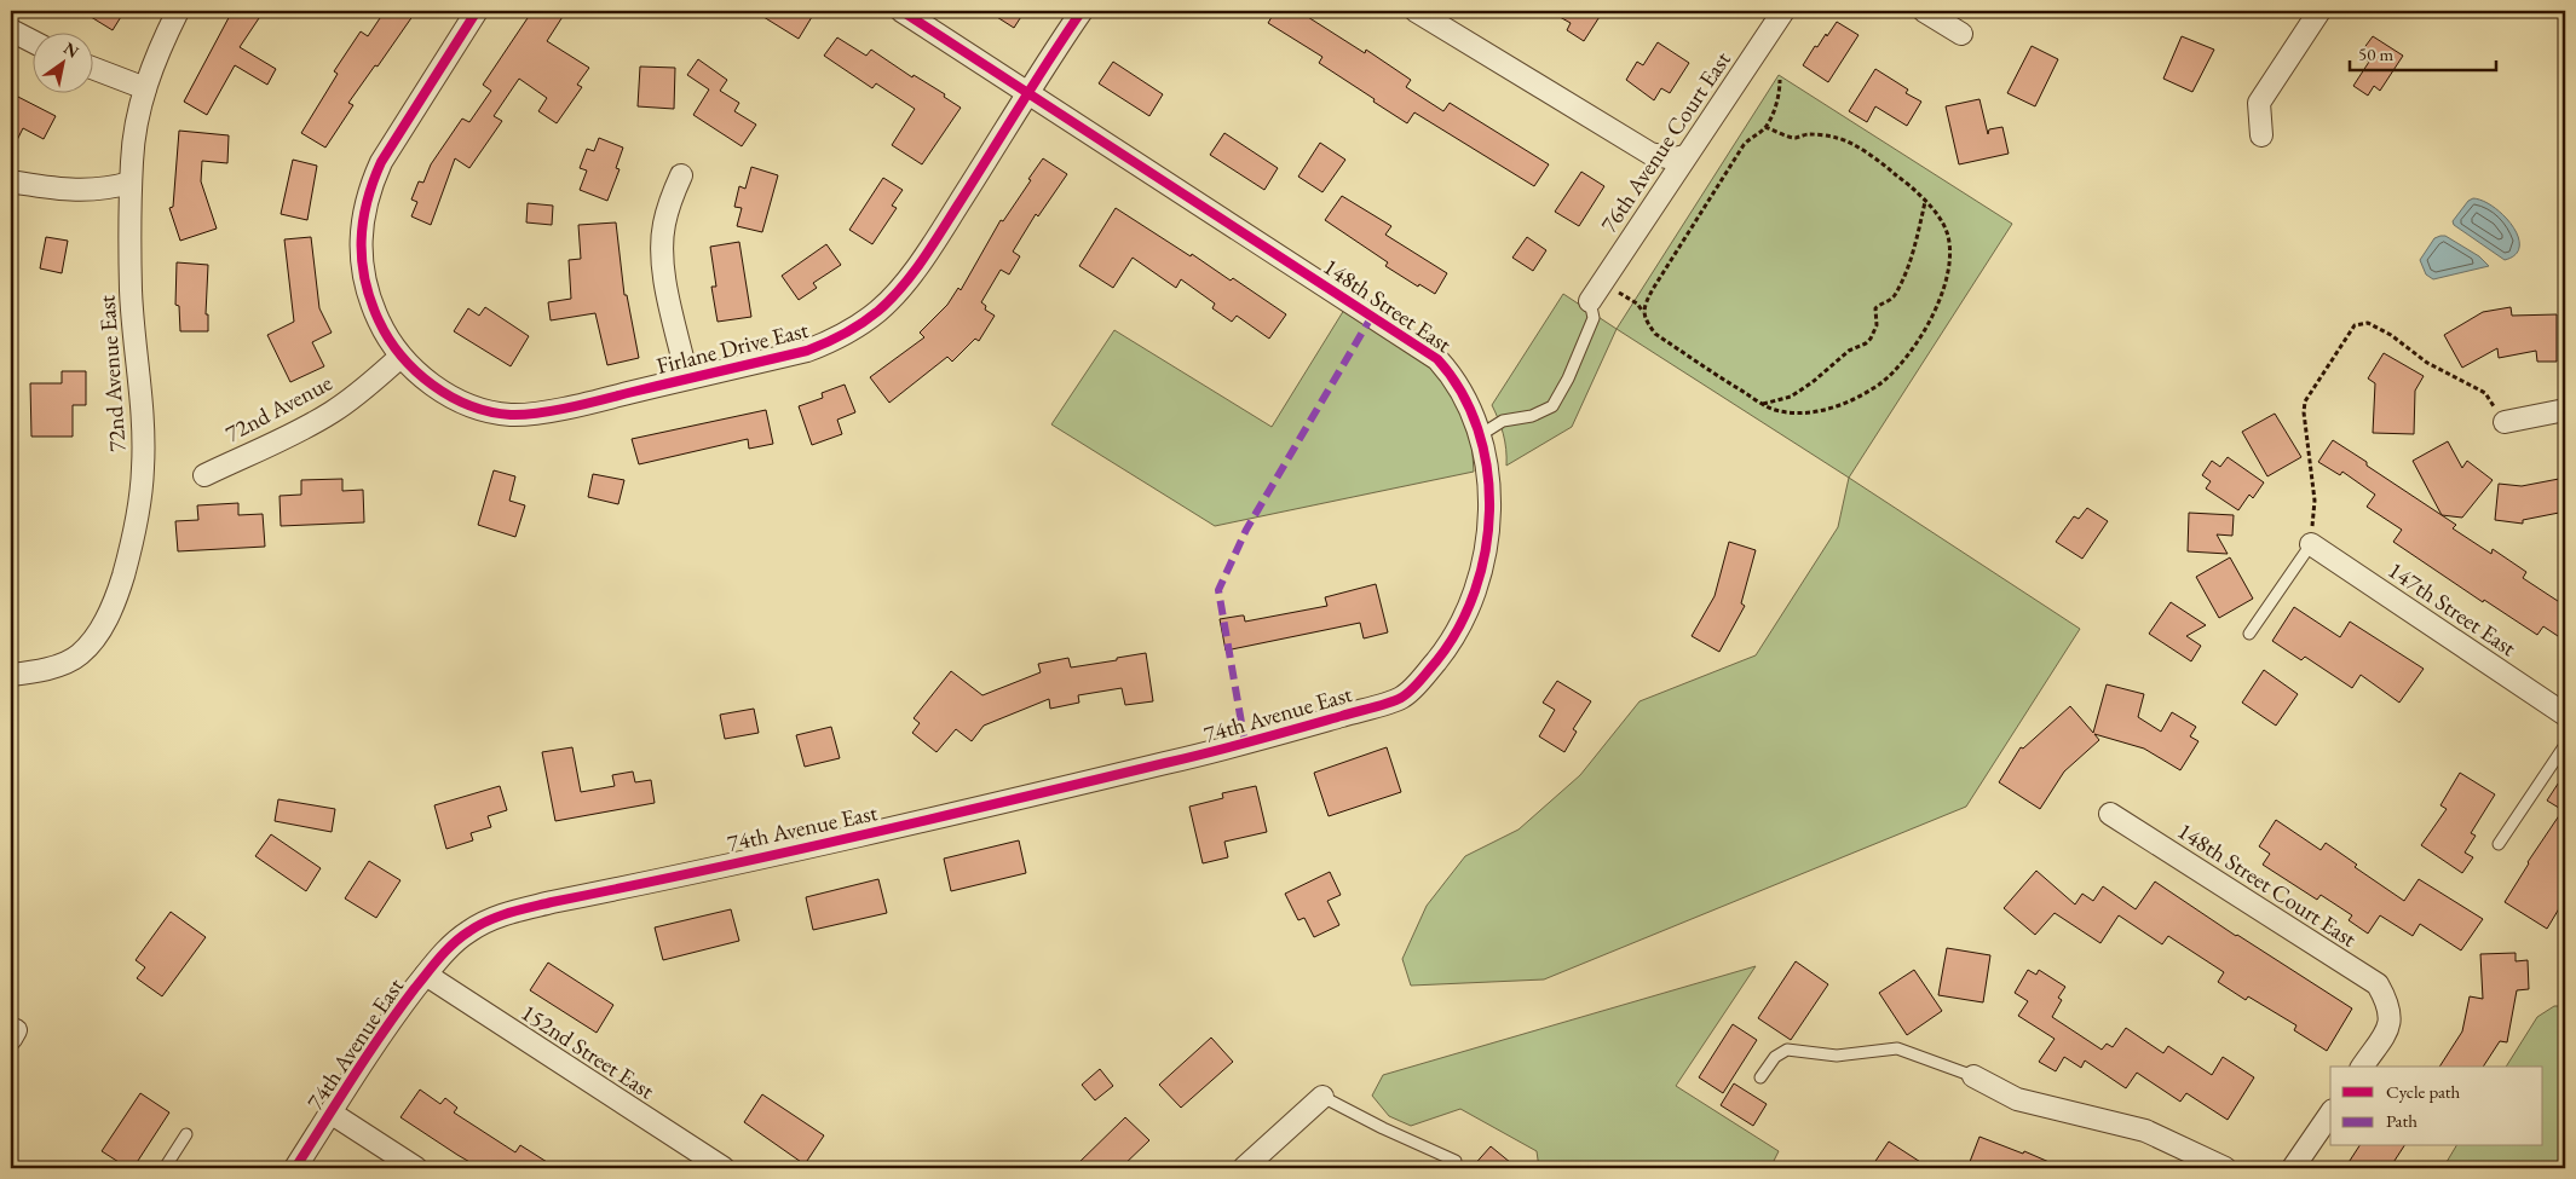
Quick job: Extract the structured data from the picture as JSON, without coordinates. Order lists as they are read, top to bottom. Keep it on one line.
{"streets":{"street":["76th Avenue Court East","148th Street East","Firlane Drive East","72nd Avenue East","72nd Avenue","147th Street East","74th Avenue East","148th Street Court East","152nd Street East"]},"crossings":[["148th Street East","Firlane Drive East"],["148th Street East","74th Avenue East"],["Firlane Drive East","72nd Avenue"],["74th Avenue East","152nd Street East"]],"legend":["Cycle path","Path"],"scale_bar":"50 m","north":"top right"}
